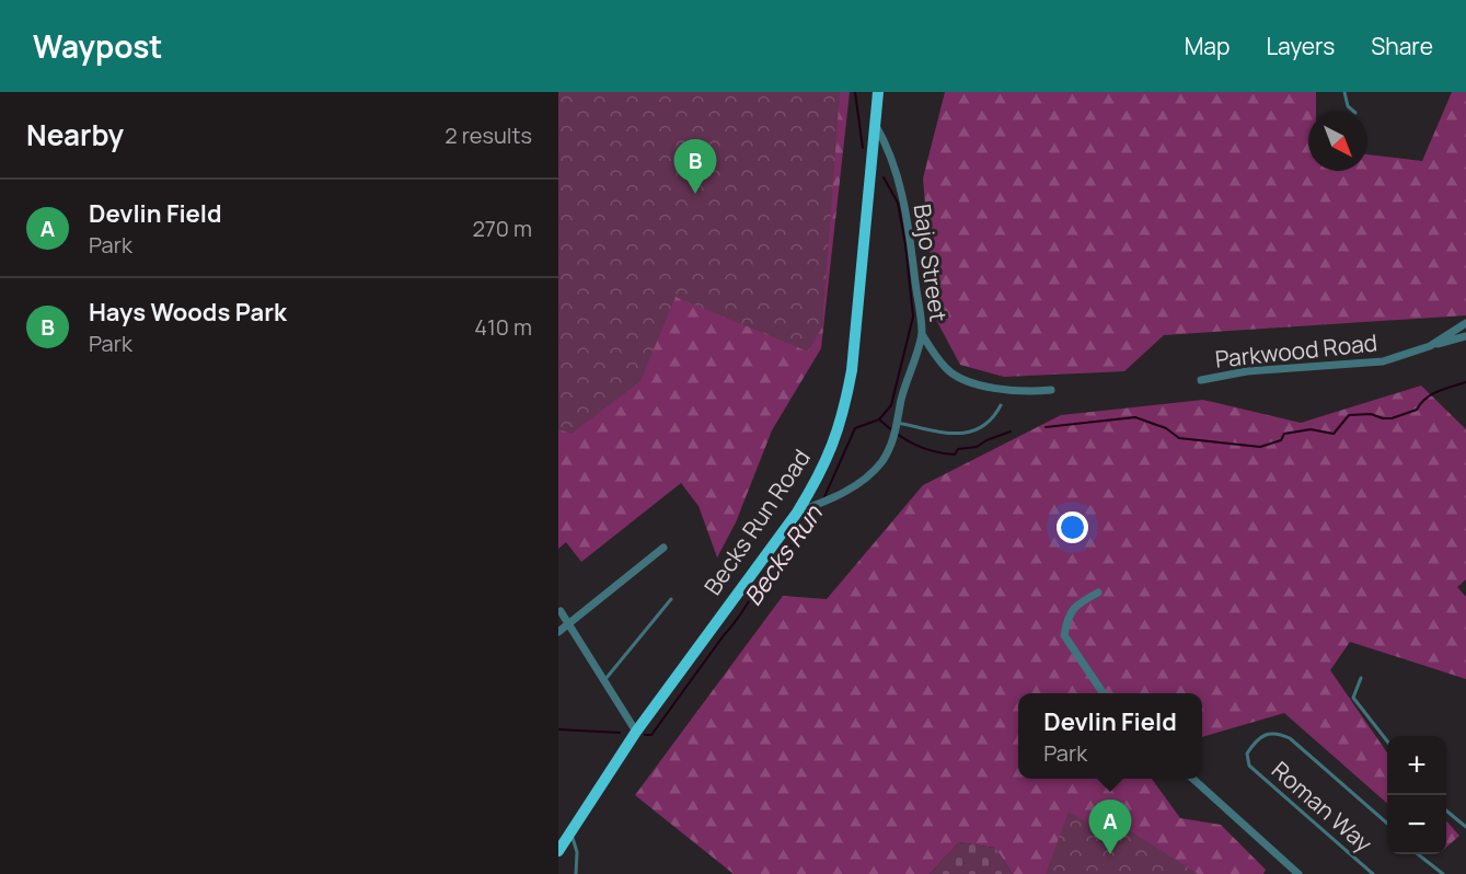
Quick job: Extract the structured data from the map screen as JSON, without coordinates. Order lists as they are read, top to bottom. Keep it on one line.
{"streets":{"main road":["Becks Run Road"],"street":["Bajo Street","Parkwood Road"],"lane":["Roman Way"]},"crossings":[["Bajo Street","Becks Run Road"]],"water":["Becks Run"],"north":"bottom right","page":{"header":"Waypost","nav":["Map","Layers","Share"],"heading":["Nearby","2 results"],"pins":["B","A"],"list":[{"mark":"A","name":"Devlin Field","note":"Park","value":"270 m"},{"mark":"B","name":"Hays Woods Park","note":"Park","value":"410 m"}],"popup":["Devlin Field","Park"],"map_buttons":["+","−"]}}
